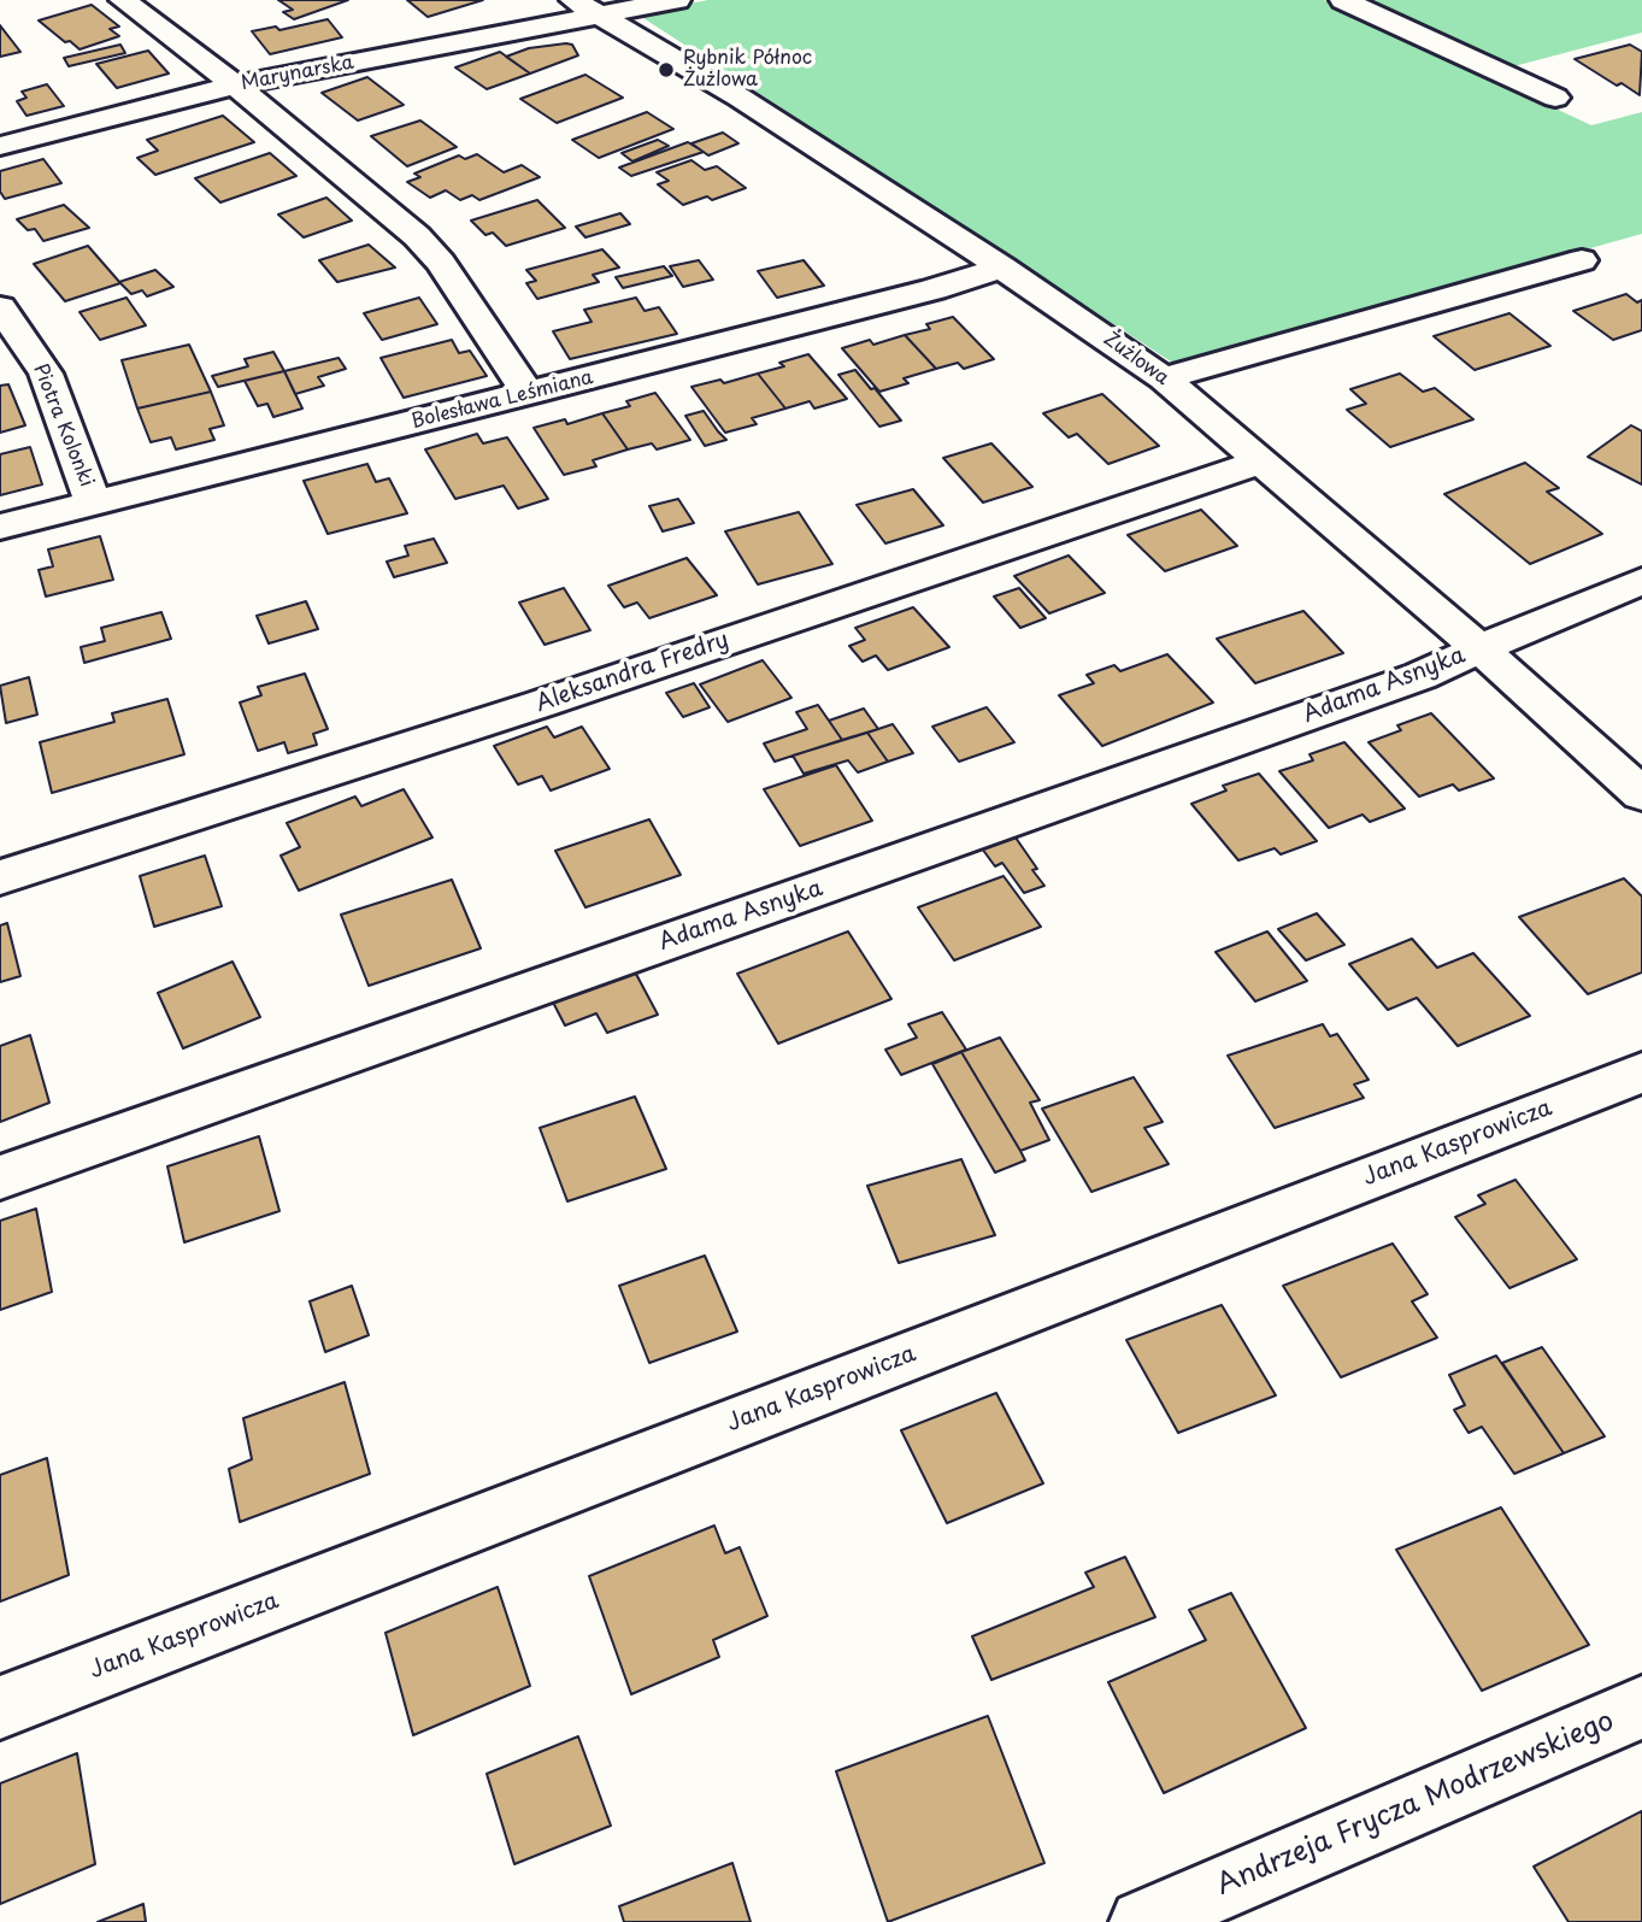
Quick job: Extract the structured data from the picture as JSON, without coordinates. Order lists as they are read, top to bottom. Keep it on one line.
{"streets":{"street":["Marynarska","Żużlowa","Bolesława Leśmiana","Piotra Kolonki","Aleksandra Fredry","Adama Asnyka","Jana Kasprowicza","Andrzeja Frycza Modrzewskiego"]},"crossings":[["Marynarska","Żużlowa"],["Żużlowa","Bolesława Leśmiana"],["Żużlowa","Aleksandra Fredry"],["Żużlowa","Adama Asnyka"],["Bolesława Leśmiana","Piotra Kolonki"]],"places":["Rybnik Północ Żużlowa"]}
